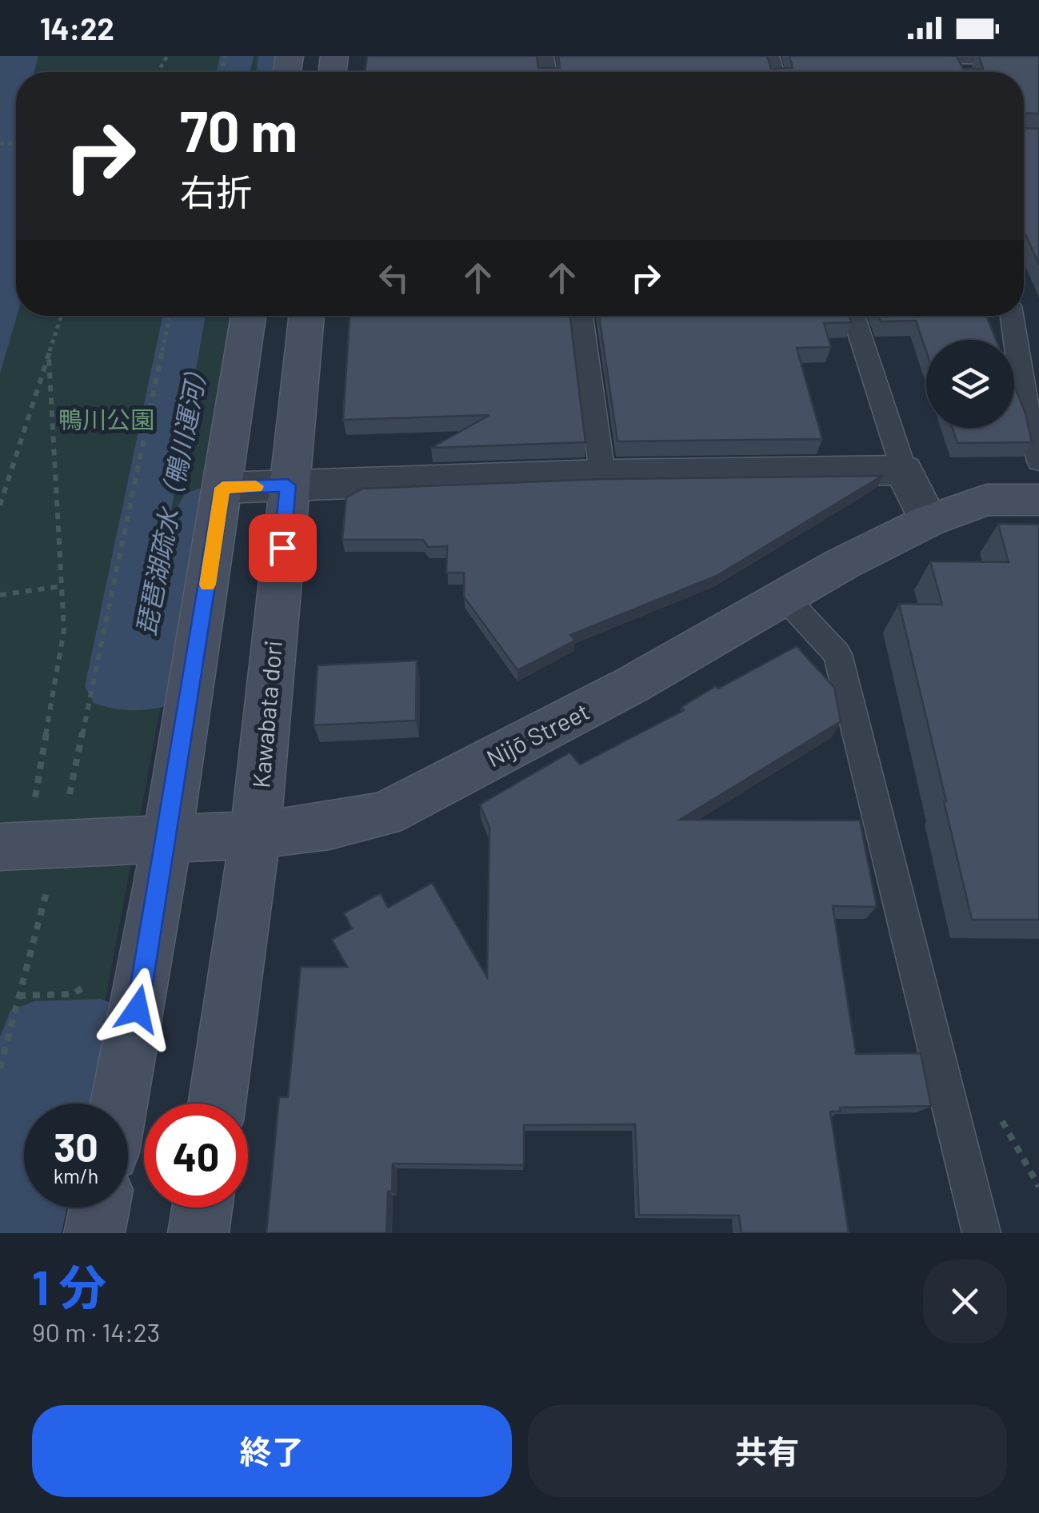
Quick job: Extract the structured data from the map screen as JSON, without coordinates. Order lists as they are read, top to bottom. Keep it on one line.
{"streets":{"street":["Kawabata dori","Nijō Street"]},"crossings":[["Kawabata dori","Nijō Street"]],"water":["琵琶湖疏水（鴨川運河）"],"parks":["鴨川公園"],"page":{"status":"14:22","turn":["70 m","右折"],"speed":"30 km/h","limit":"40","heading":["1 分","90 m · 14:23"],"buttons":["終了","共有"]}}
